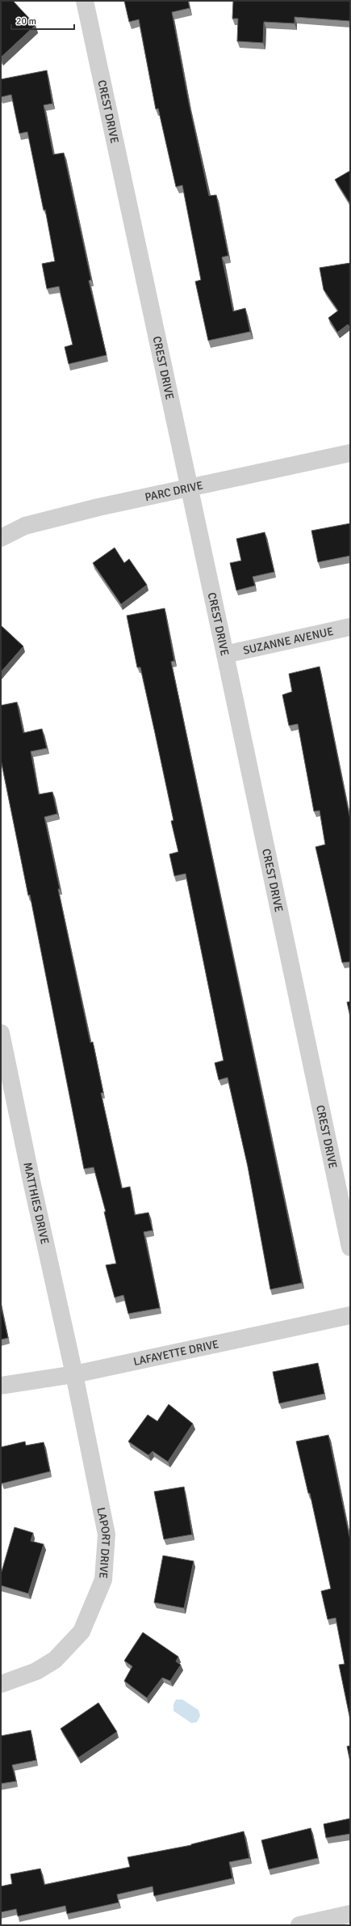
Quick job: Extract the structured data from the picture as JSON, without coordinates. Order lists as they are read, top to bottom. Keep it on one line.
{"streets":{"street":["CREST DRIVE","PARC DRIVE","SUZANNE AVENUE","MATTHIES DRIVE","LAFAYETTE DRIVE","LAPORT DRIVE"]},"crossings":[["CREST DRIVE","PARC DRIVE"],["CREST DRIVE","SUZANNE AVENUE"],["MATTHIES DRIVE","LAFAYETTE DRIVE"],["MATTHIES DRIVE","LAPORT DRIVE"],["LAFAYETTE DRIVE","LAPORT DRIVE"]],"scale_bar":"20 m"}
